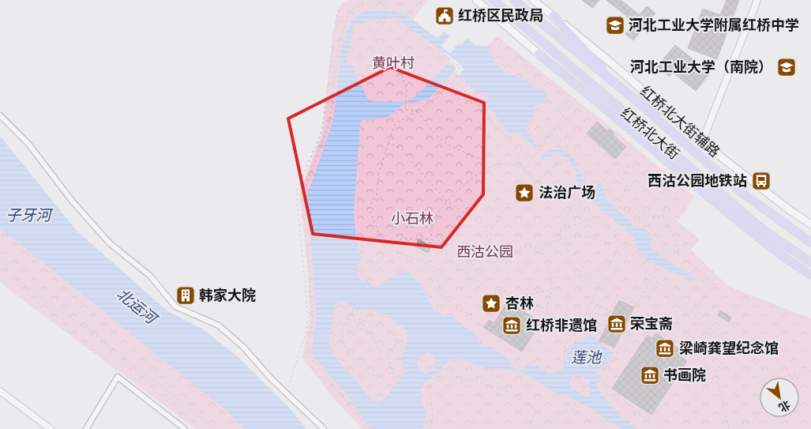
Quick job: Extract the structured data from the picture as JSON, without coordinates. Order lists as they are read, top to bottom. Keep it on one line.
{"streets":{"main road":["红桥北大街辅路","红桥北大街"]},"water":["子牙河","北运河","莲池"],"parks":["黄叶村","小石林","西沽公园"],"places":{"public building":["红桥区民政局"],"school or university":["河北工业大学附属红桥中学","河北工业大学（南院）"],"bus stop":["西沽公园地铁站"],"place":["法治广场","杏林"],"building":["韩家大院"],"museum":["荣宝斋","红桥非遗馆","梁崎龚望纪念馆","书画院"]},"north":"bottom right"}
